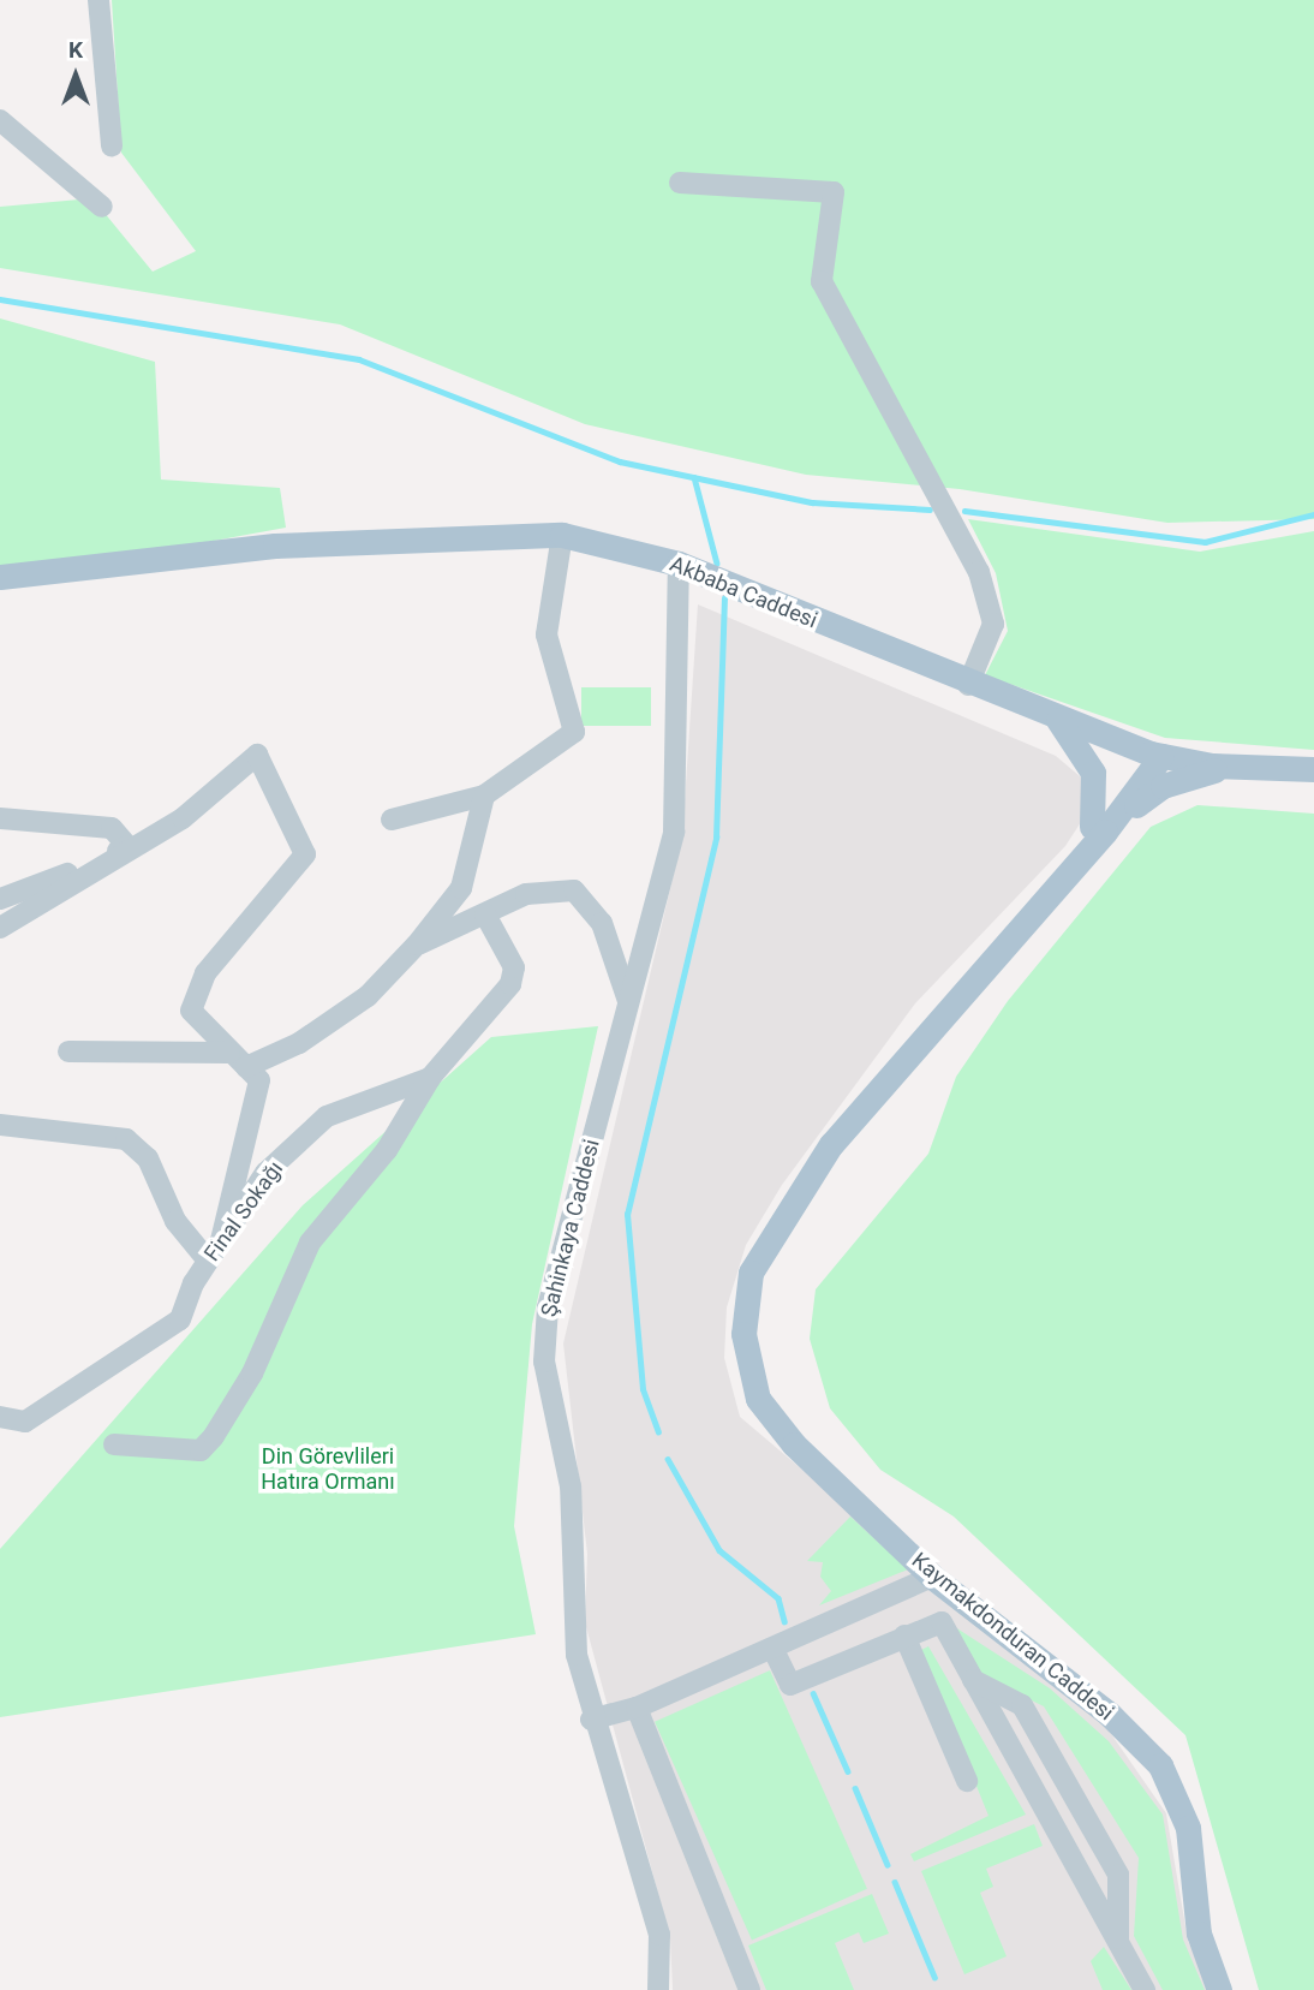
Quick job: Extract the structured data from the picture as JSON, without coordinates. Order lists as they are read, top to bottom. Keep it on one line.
{"streets":{"main road":["Akbaba Caddesi","Kaymakdonduran Caddesi"],"street":["Final Sokağı","Şahinkaya Caddesi"]},"crossings":[["Akbaba Caddesi","Şahinkaya Caddesi"]],"parks":["Din Görevlileri Hatıra Ormanı"],"north":"top"}
